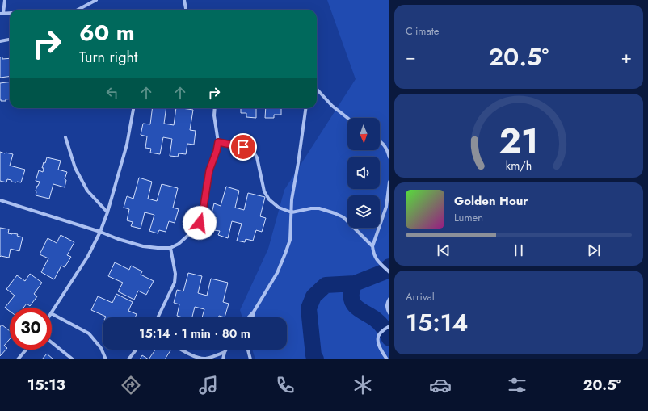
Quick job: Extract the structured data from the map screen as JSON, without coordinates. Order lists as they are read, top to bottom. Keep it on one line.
{"north":"bottom","page":{"tile":["Climate",["Arrival","15:14"]],"turn":["60 m","Turn right"],"heat":["−","20.5°","+"],"song":["Golden Hour","Lumen"],"limit":"30","trip":"15:14 · 1 min · 80 m","tabs":["15:13","20.5°"],"gauge":["21","km/h"]}}
